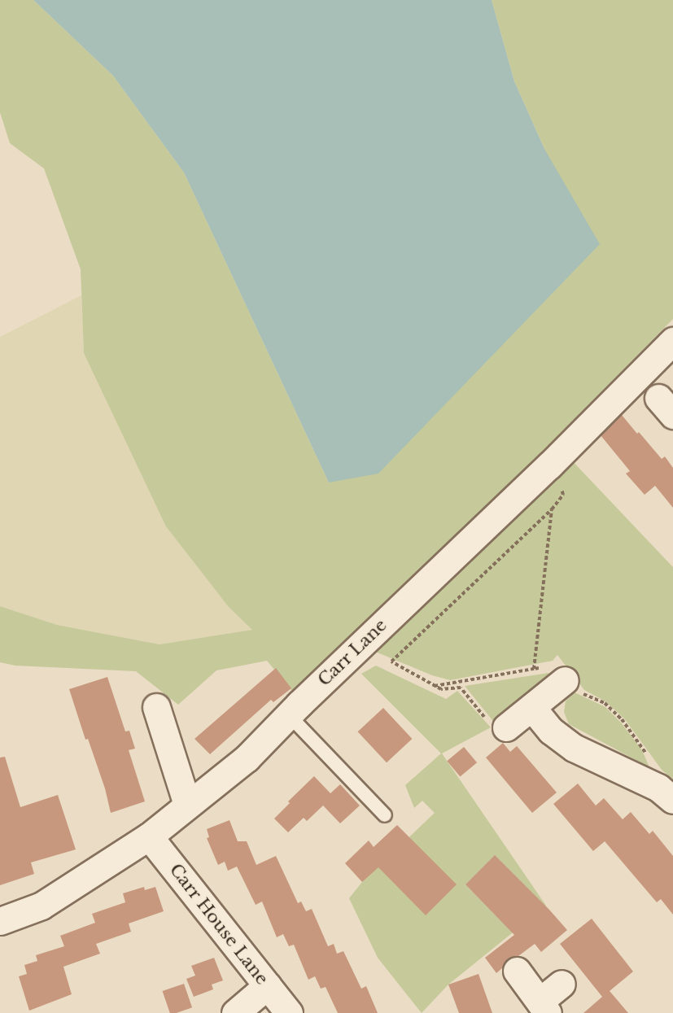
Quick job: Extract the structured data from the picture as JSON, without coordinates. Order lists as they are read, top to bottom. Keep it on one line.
{"streets":{"street":["Carr Lane","Carr House Lane"]},"crossings":[["Carr Lane","Carr House Lane"]]}
